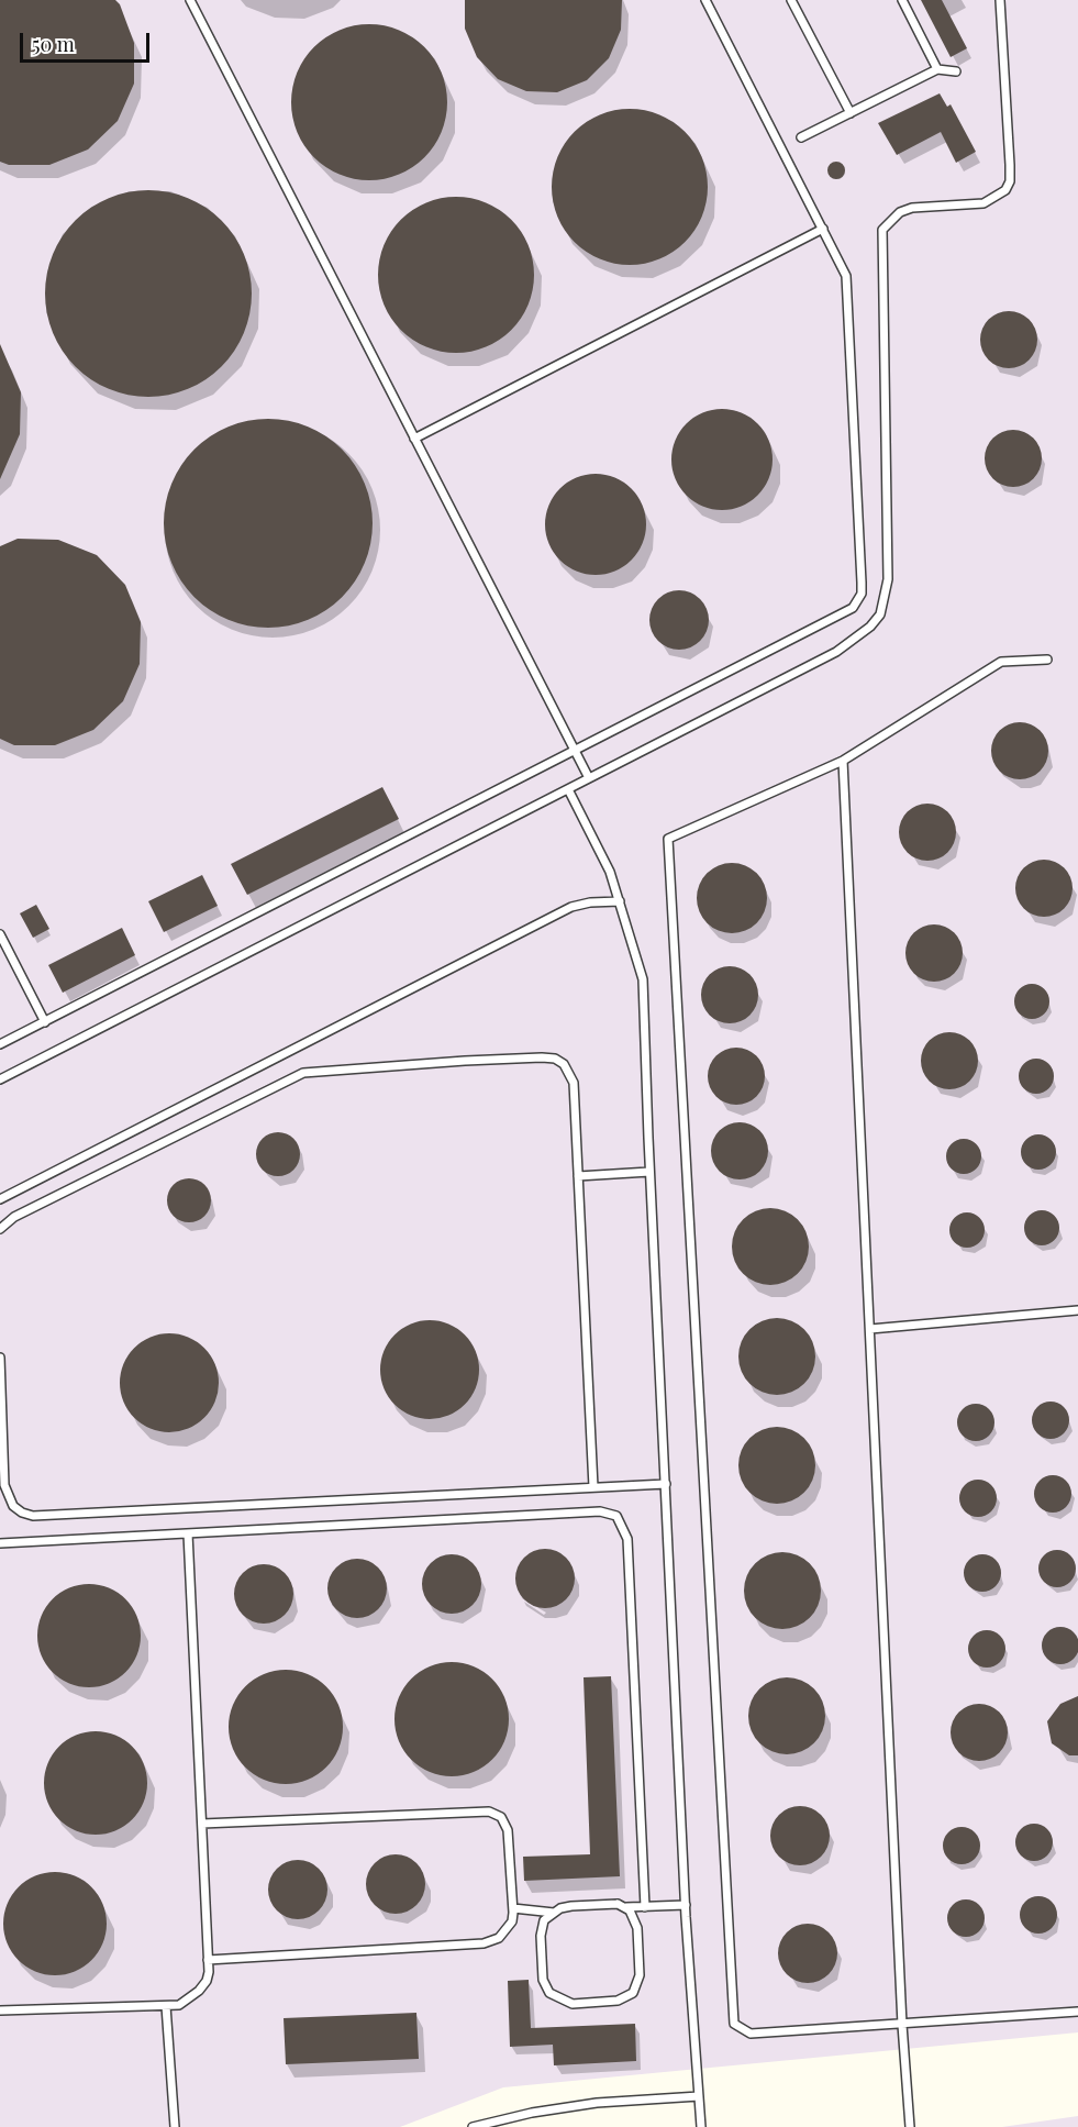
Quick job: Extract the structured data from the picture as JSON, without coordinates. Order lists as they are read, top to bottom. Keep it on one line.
{"scale_bar":"50 m"}
